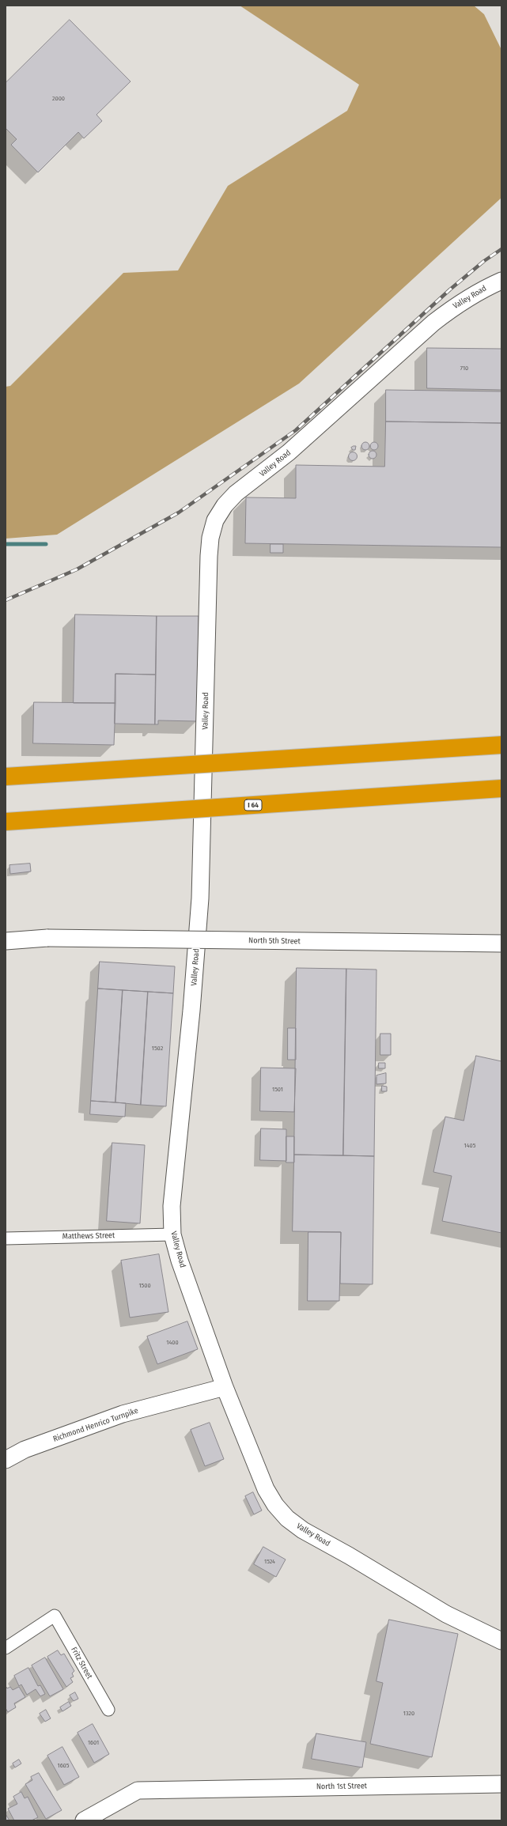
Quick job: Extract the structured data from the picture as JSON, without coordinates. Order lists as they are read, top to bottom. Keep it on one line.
{"streets":{"highway":["I 64"],"street":["Valley Road","North 5th Street","Matthews Street","Richmond Henrico Turnpike","Fritz Street","North 1st Street"]},"crossings":[["Valley Road","Matthews Street"],["Valley Road","Richmond Henrico Turnpike"]],"house_numbers":["2000","710","1502","1501","1405","1500","1400","1524","1320","1601","1605"]}
